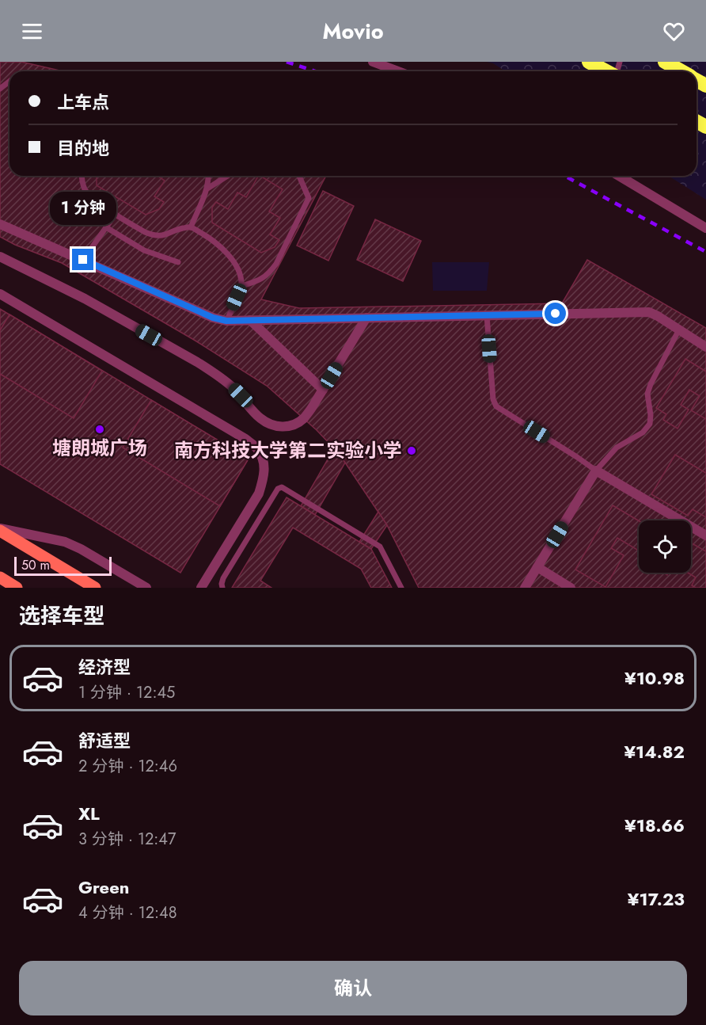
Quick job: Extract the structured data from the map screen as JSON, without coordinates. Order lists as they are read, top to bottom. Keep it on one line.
{"places":["塘朗城广场","南方科技大学第二实验小学"],"scale_bar":"50 m","page":{"header":"Movio","banner":["上车点","目的地"],"bubble":"1 分钟","scale":"50 m","heading":"选择车型","list":[{"name":"经济型","note":"1 分钟 · 12:45","value":"¥10.98"},{"name":"舒适型","note":"2 分钟 · 12:46","value":"¥14.82"},{"name":"XL","note":"3 分钟 · 12:47","value":"¥18.66"},{"name":"Green","note":"4 分钟 · 12:48","value":"¥17.23"}],"buttons":"确认"}}
